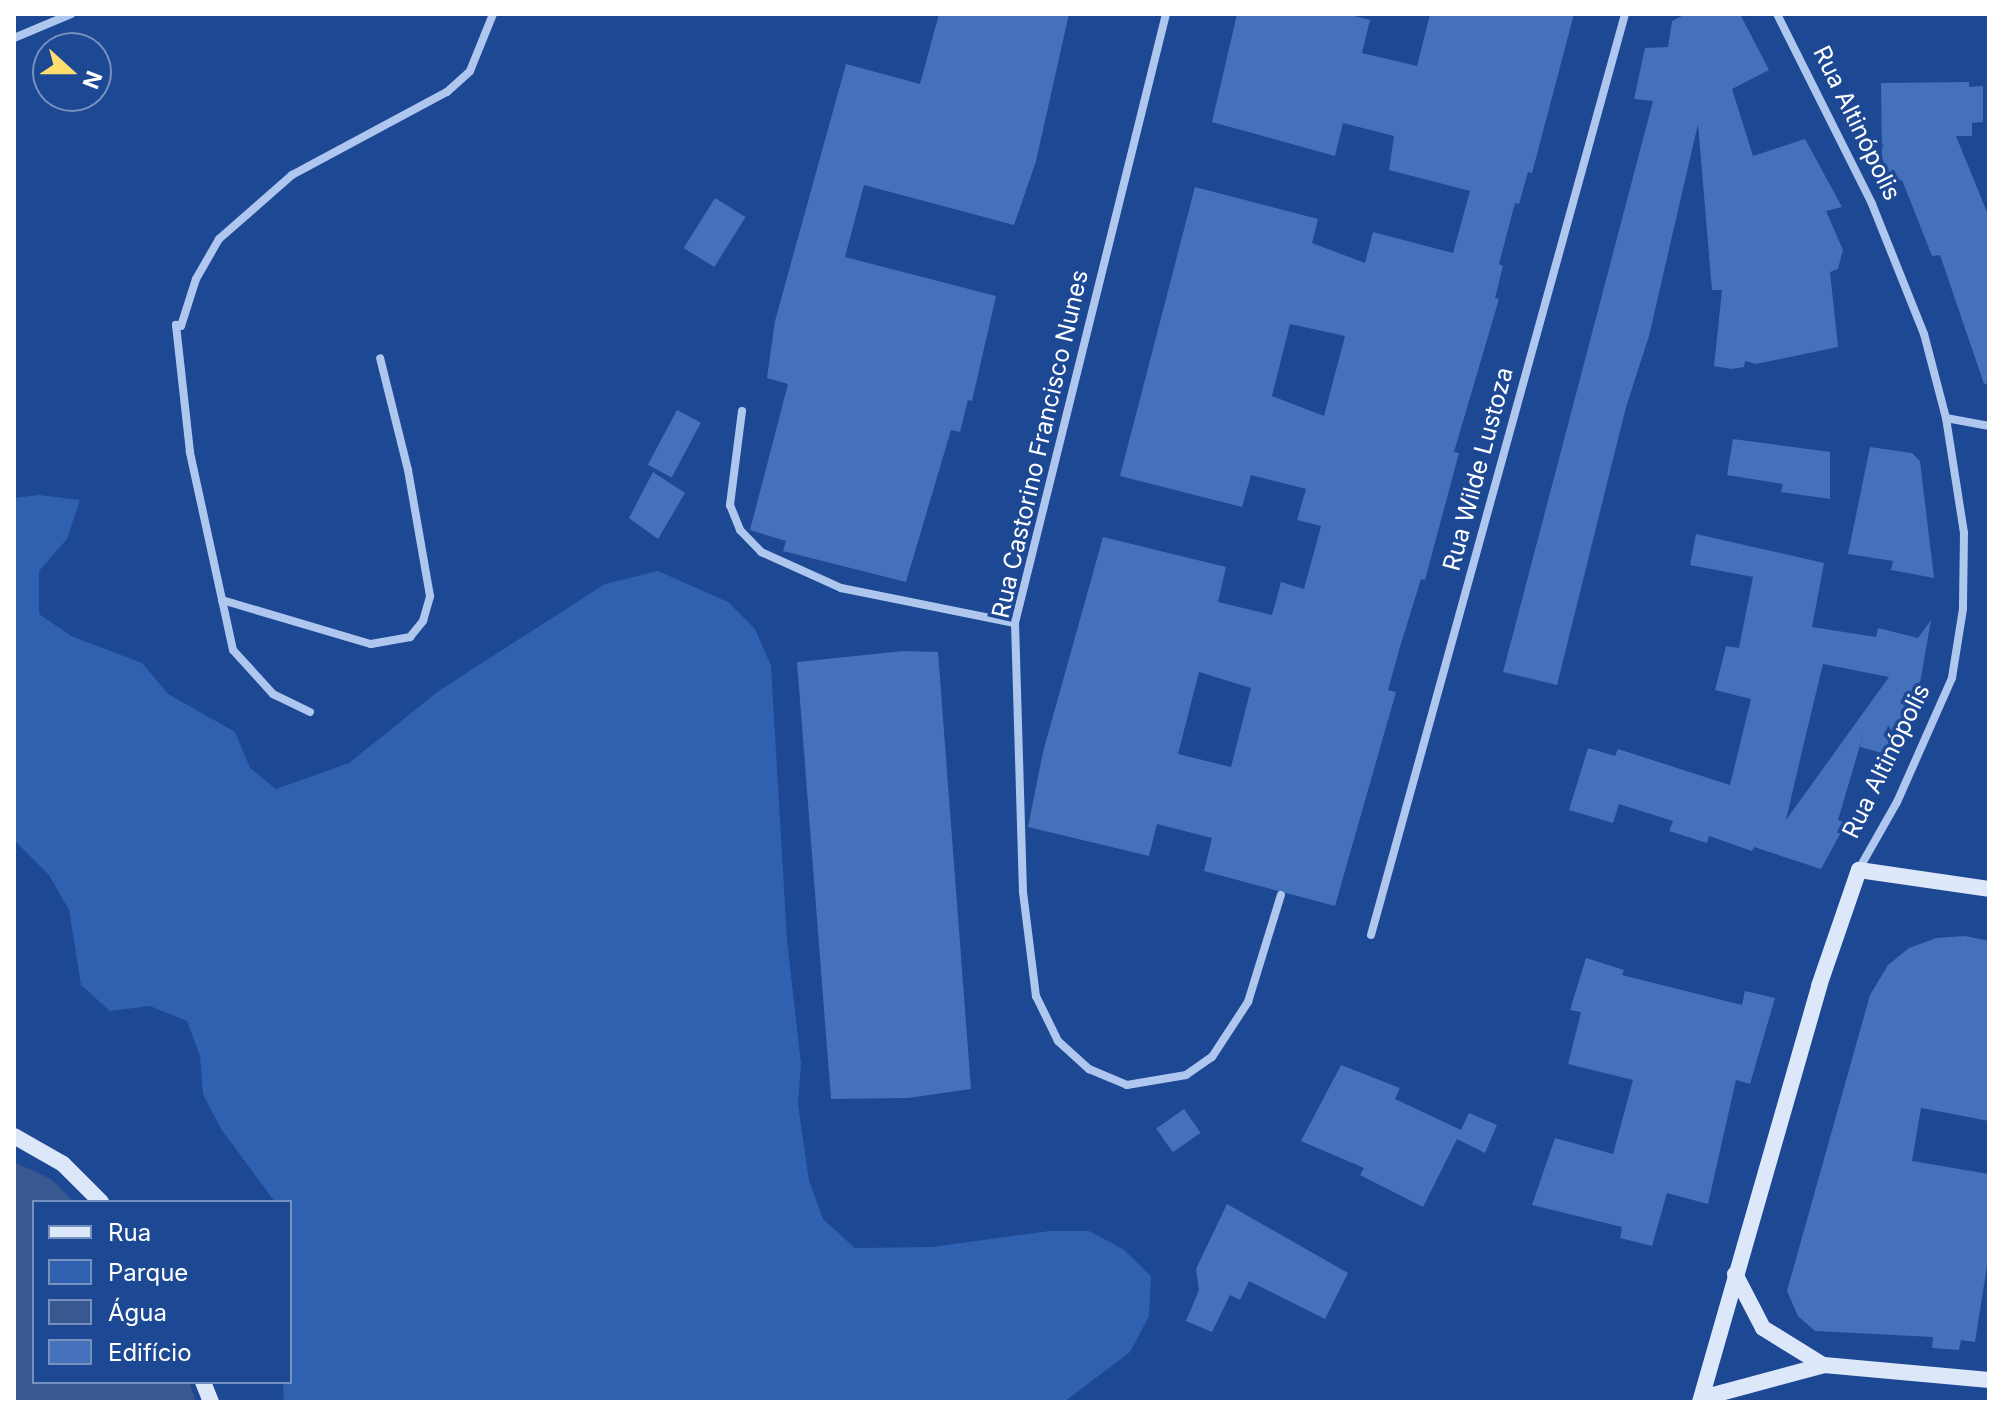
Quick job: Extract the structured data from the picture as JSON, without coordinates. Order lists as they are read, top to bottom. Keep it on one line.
{"streets":{"main road":["Rua Altinópolis"],"street":["Rua Castorino Francisco Nunes","Rua Wilde Lustoza"]},"legend":["Rua","Parque","Água","Edifício"],"north":"right"}
